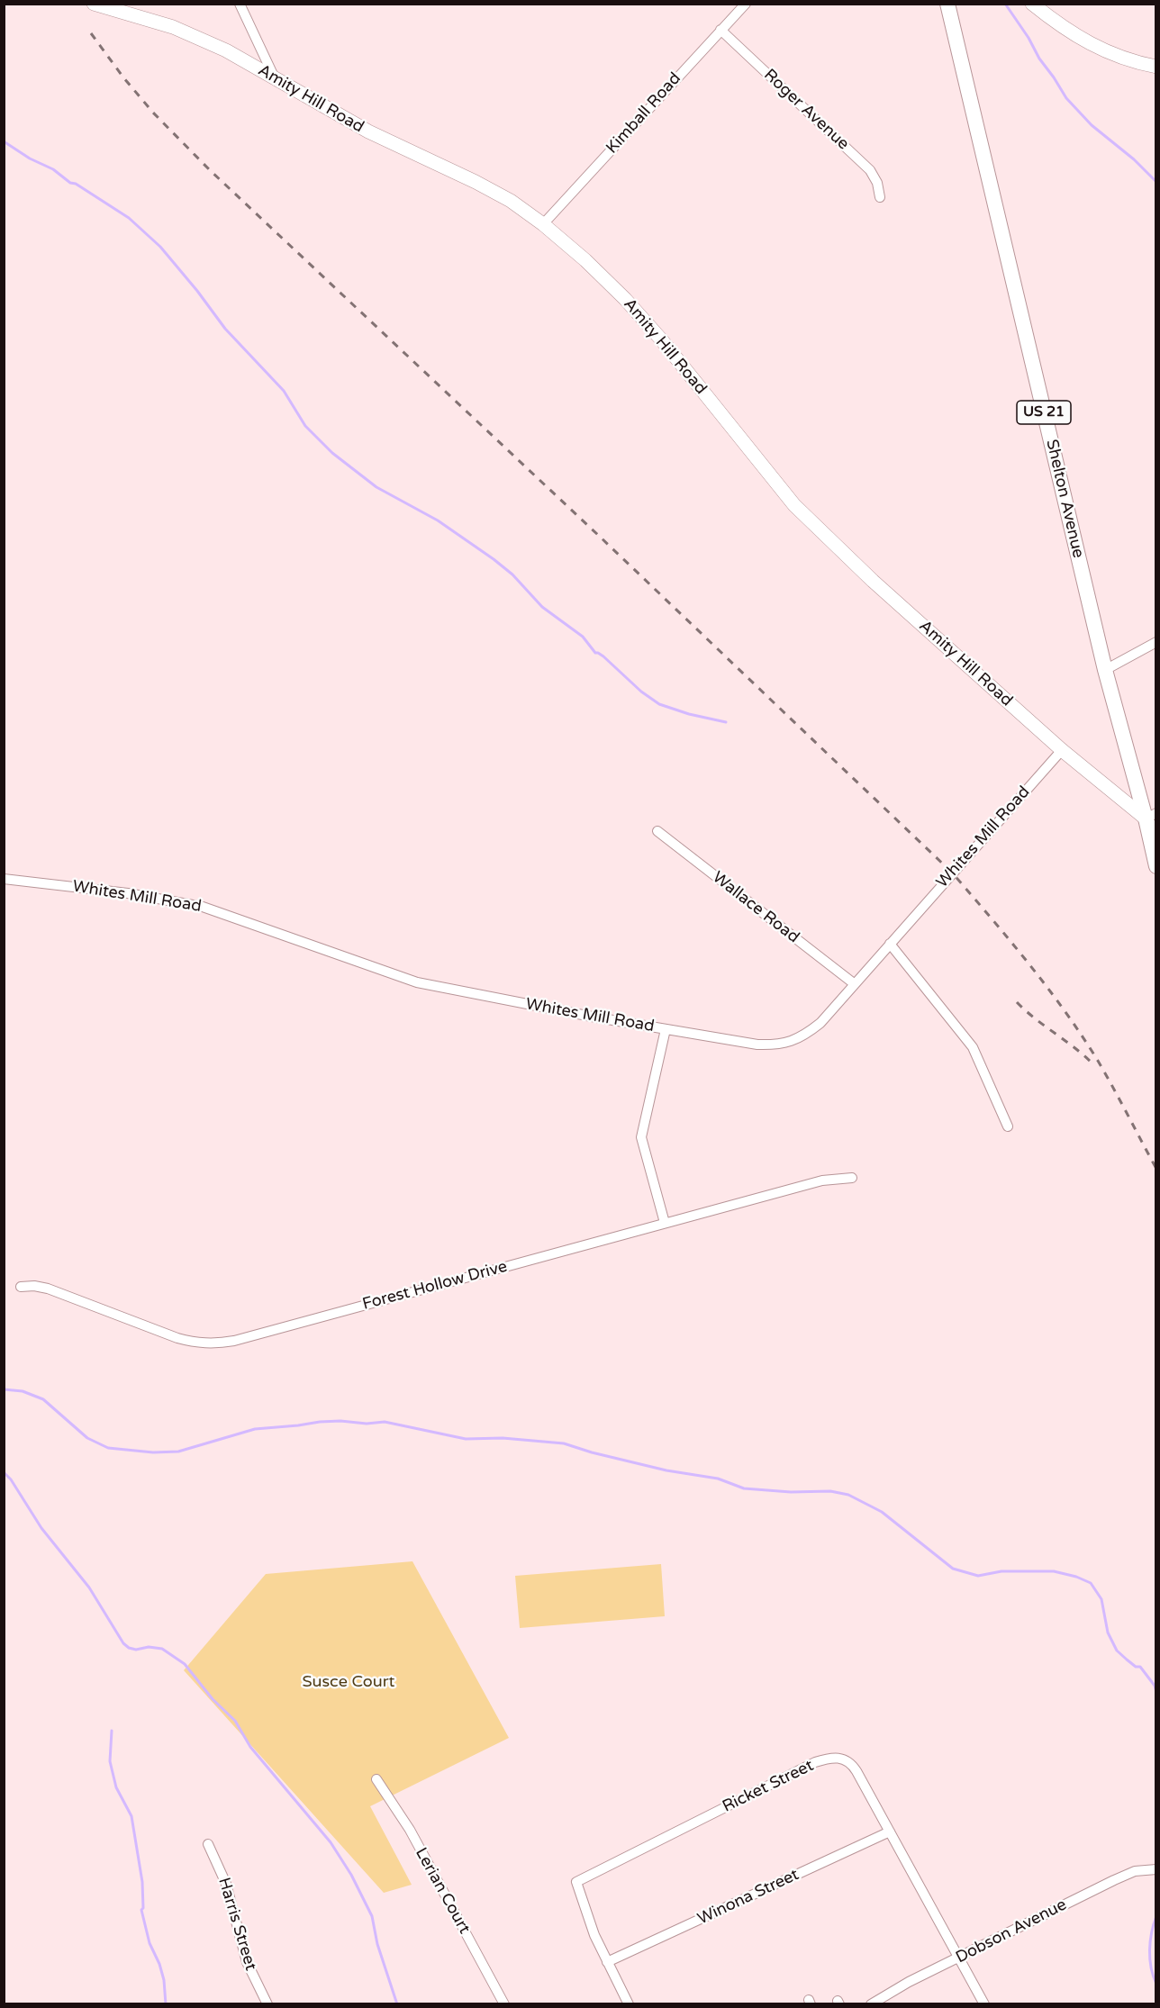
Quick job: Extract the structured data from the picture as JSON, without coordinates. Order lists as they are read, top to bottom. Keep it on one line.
{"streets":{"main road":["US 21","Shelton Avenue"],"street":["Amity Hill Road","Roger Avenue","Kimball Road","Whites Mill Road","Wallace Road","Forest Hollow Drive","Ricket Street","Lerian Court","Winona Street","Harris Street","Dobson Avenue"]},"crossings":[["Amity Hill Road","Kimball Road"],["Amity Hill Road","Shelton Avenue"],["Amity Hill Road","Whites Mill Road"],["Roger Avenue","Kimball Road"],["Whites Mill Road","Wallace Road"],["Ricket Street","Winona Street"],["Ricket Street","Dobson Avenue"]],"parks":["Susce Court"]}
